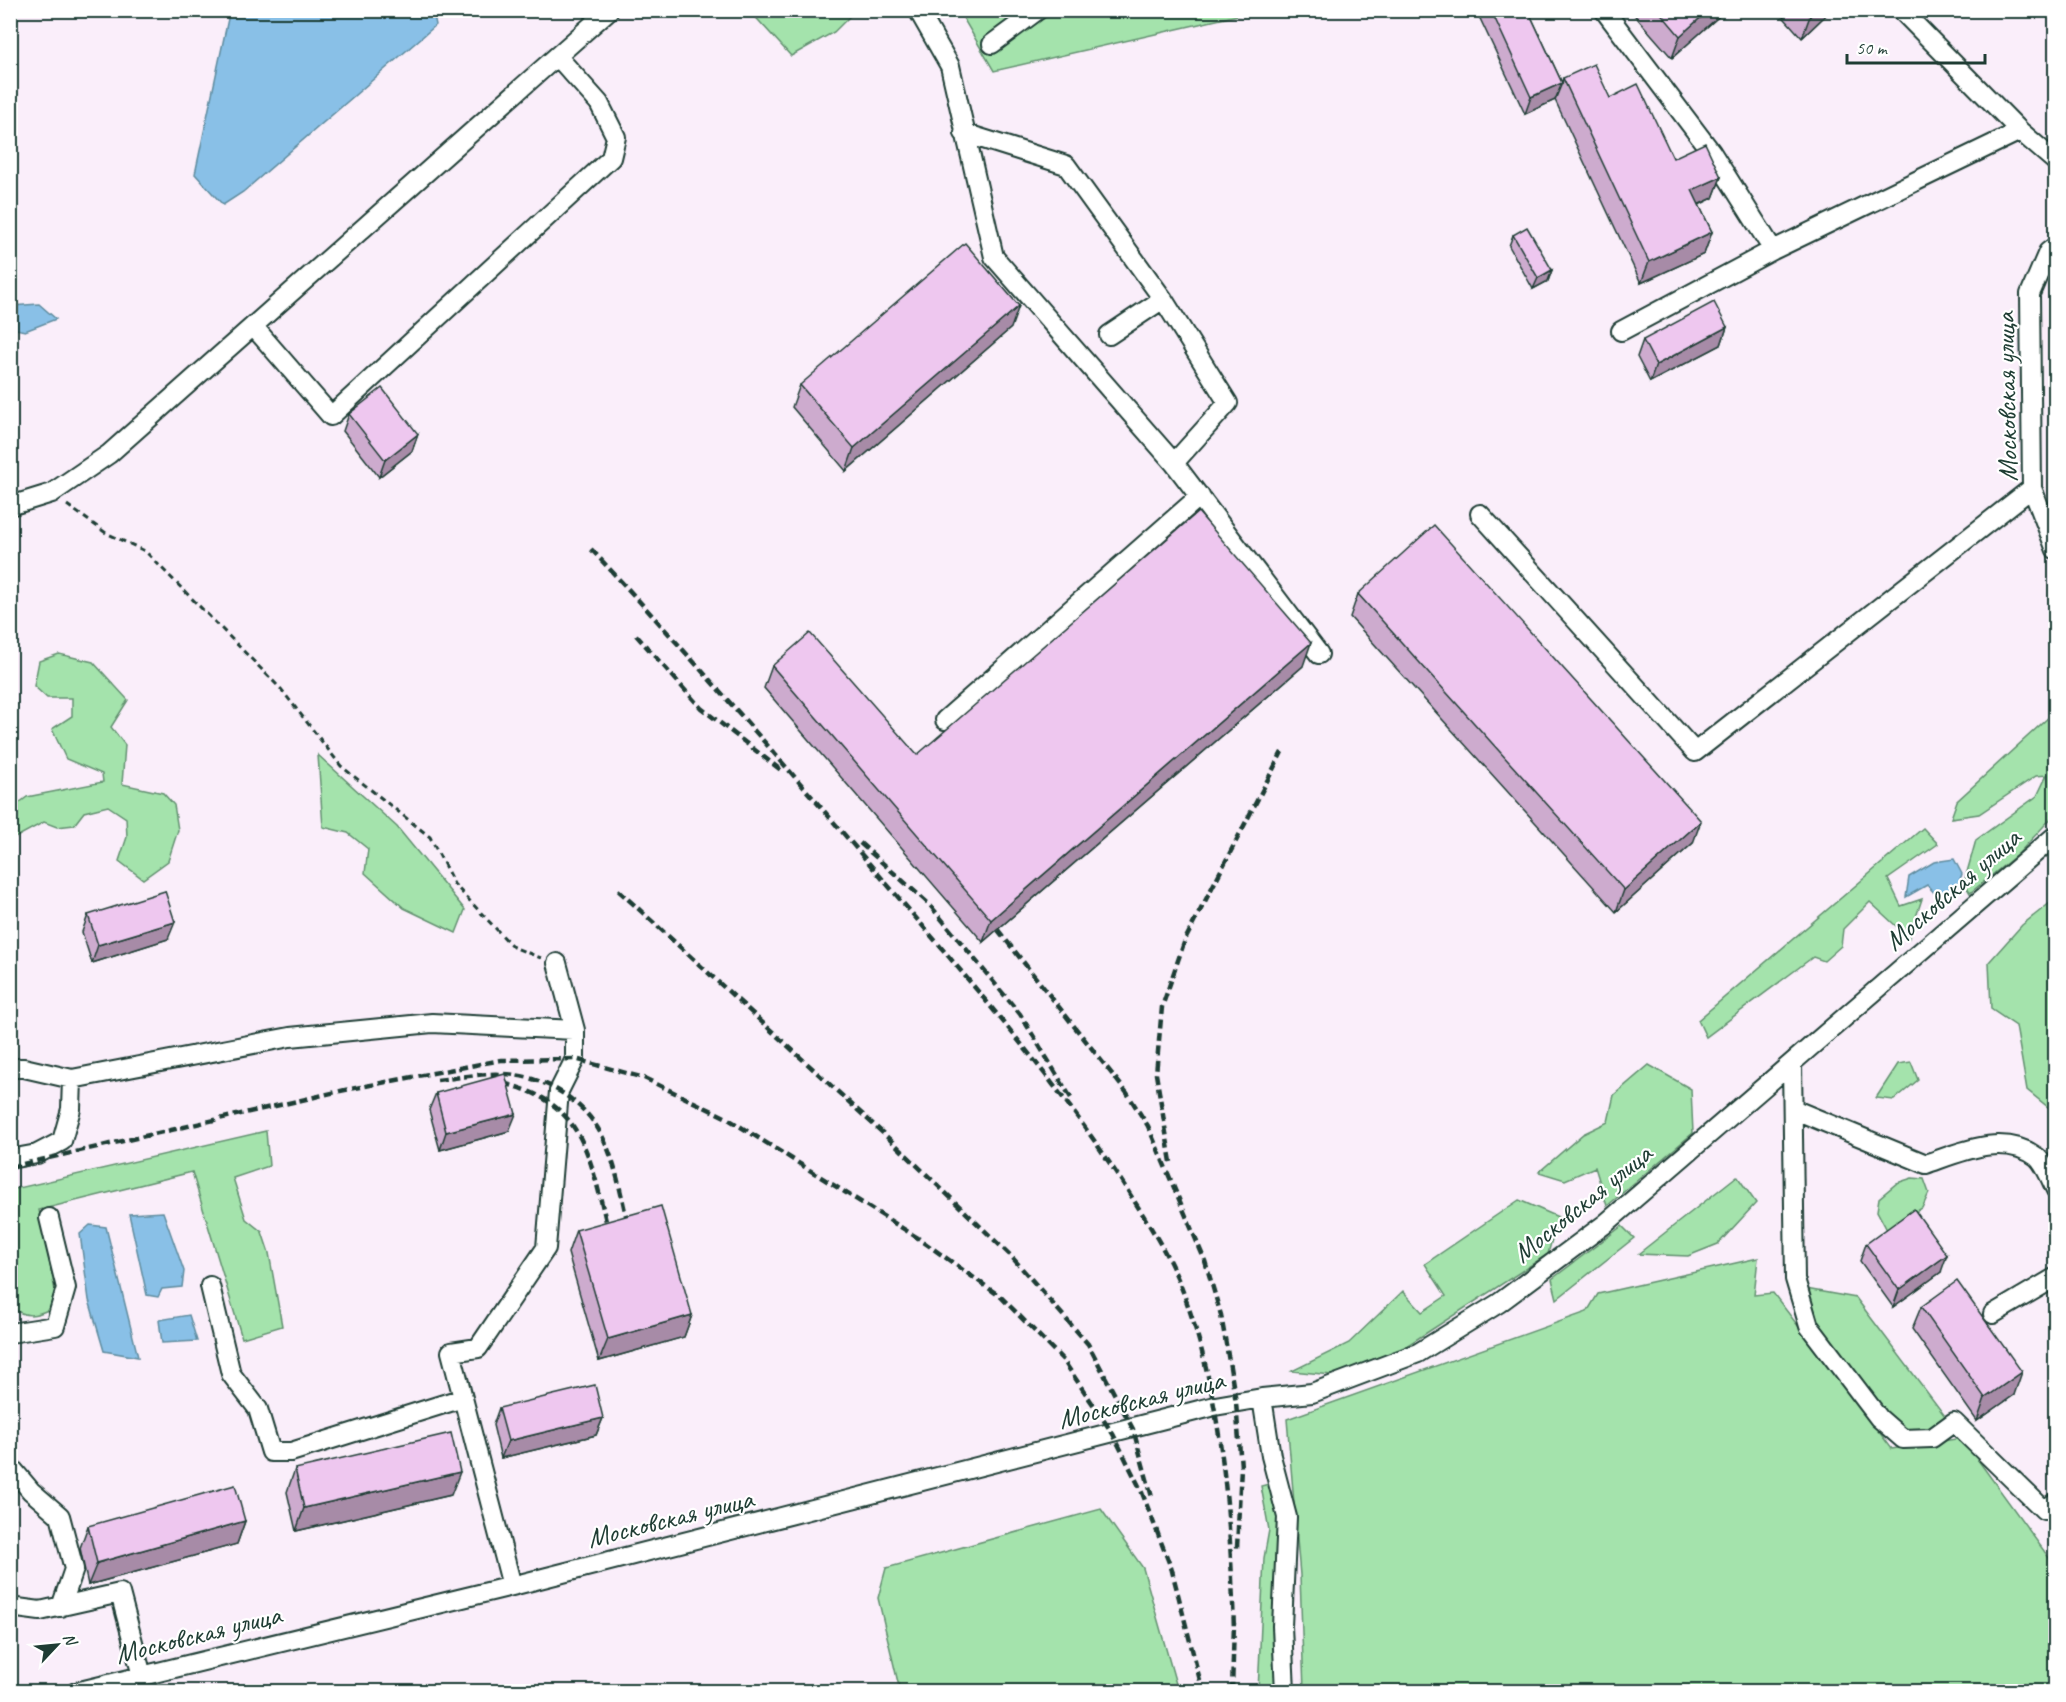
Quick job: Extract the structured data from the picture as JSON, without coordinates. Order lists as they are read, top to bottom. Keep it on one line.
{"streets":{"street":["Московская улица"]},"scale_bar":"50 m","north":"top right"}
